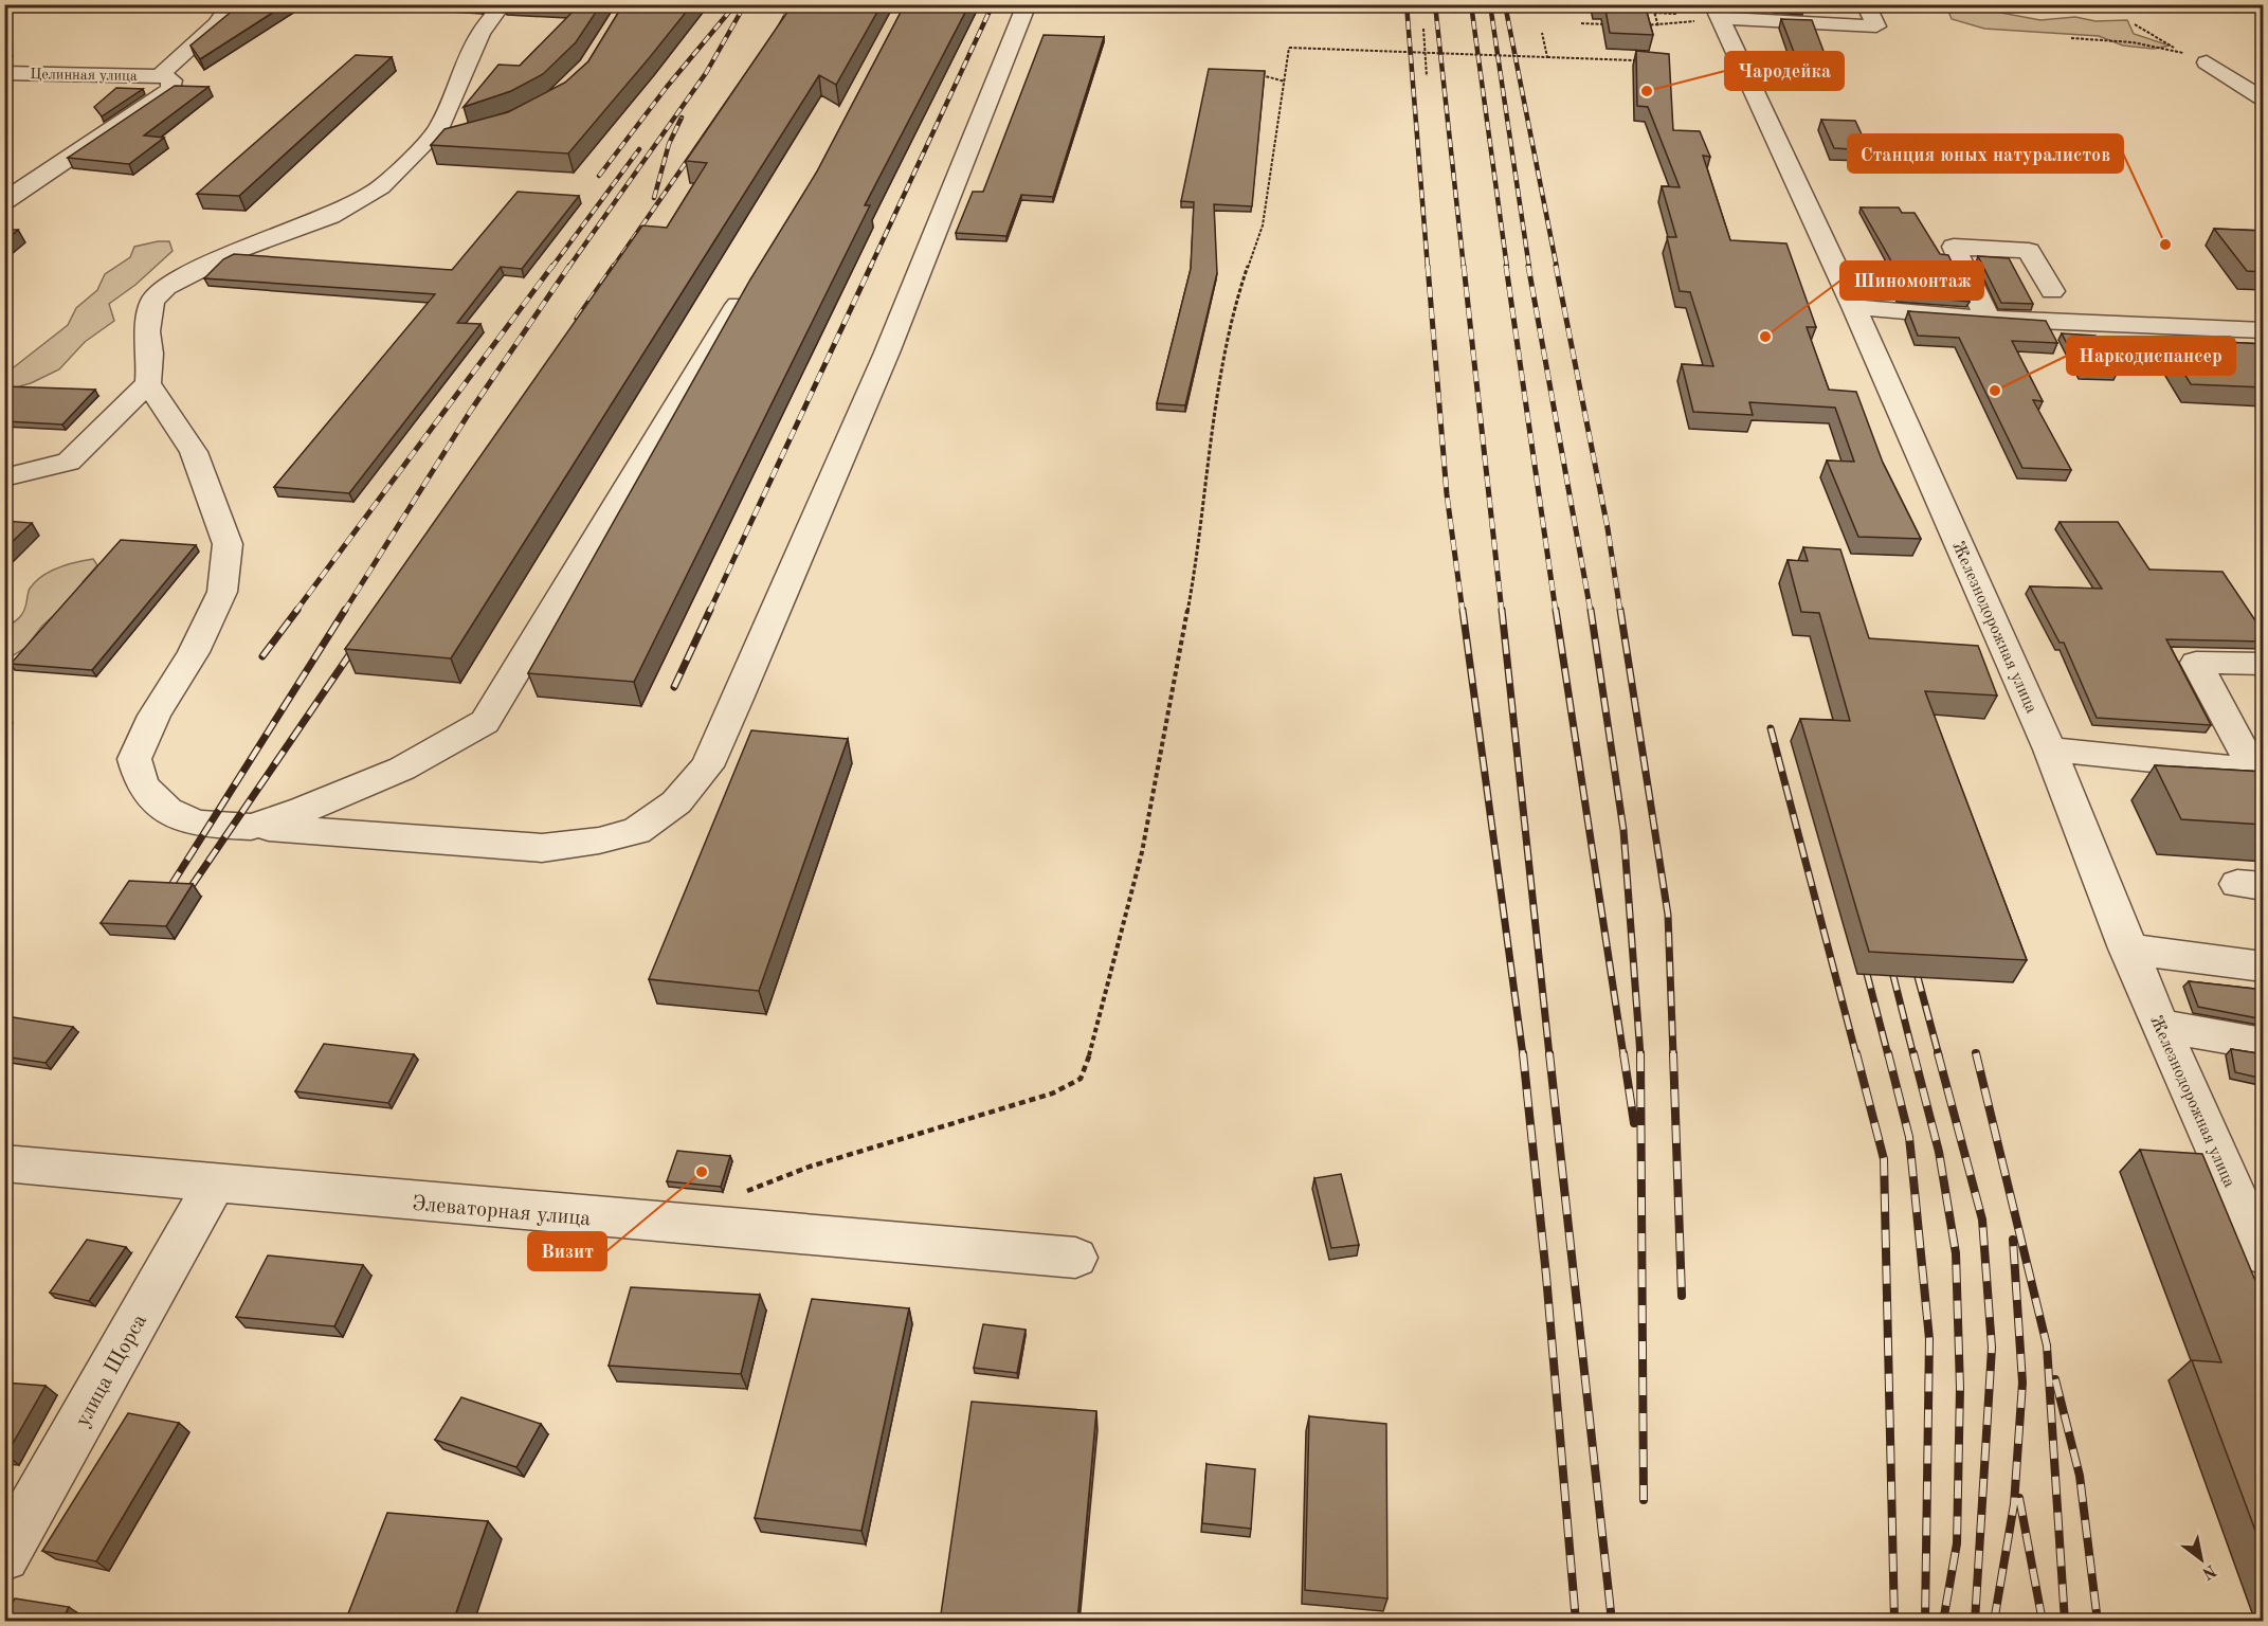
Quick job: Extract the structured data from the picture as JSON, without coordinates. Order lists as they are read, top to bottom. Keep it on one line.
{"streets":{"street":["Целинная улица","Железнодорожная улица","Элеваторная улица","улица Щорса"]},"crossings":[["Элеваторная улица","улица Щорса"]],"places":["Чародейка","Станция юных натуралистов","Шиномонтаж","Наркодиспансер","Визит"],"north":"bottom right"}
